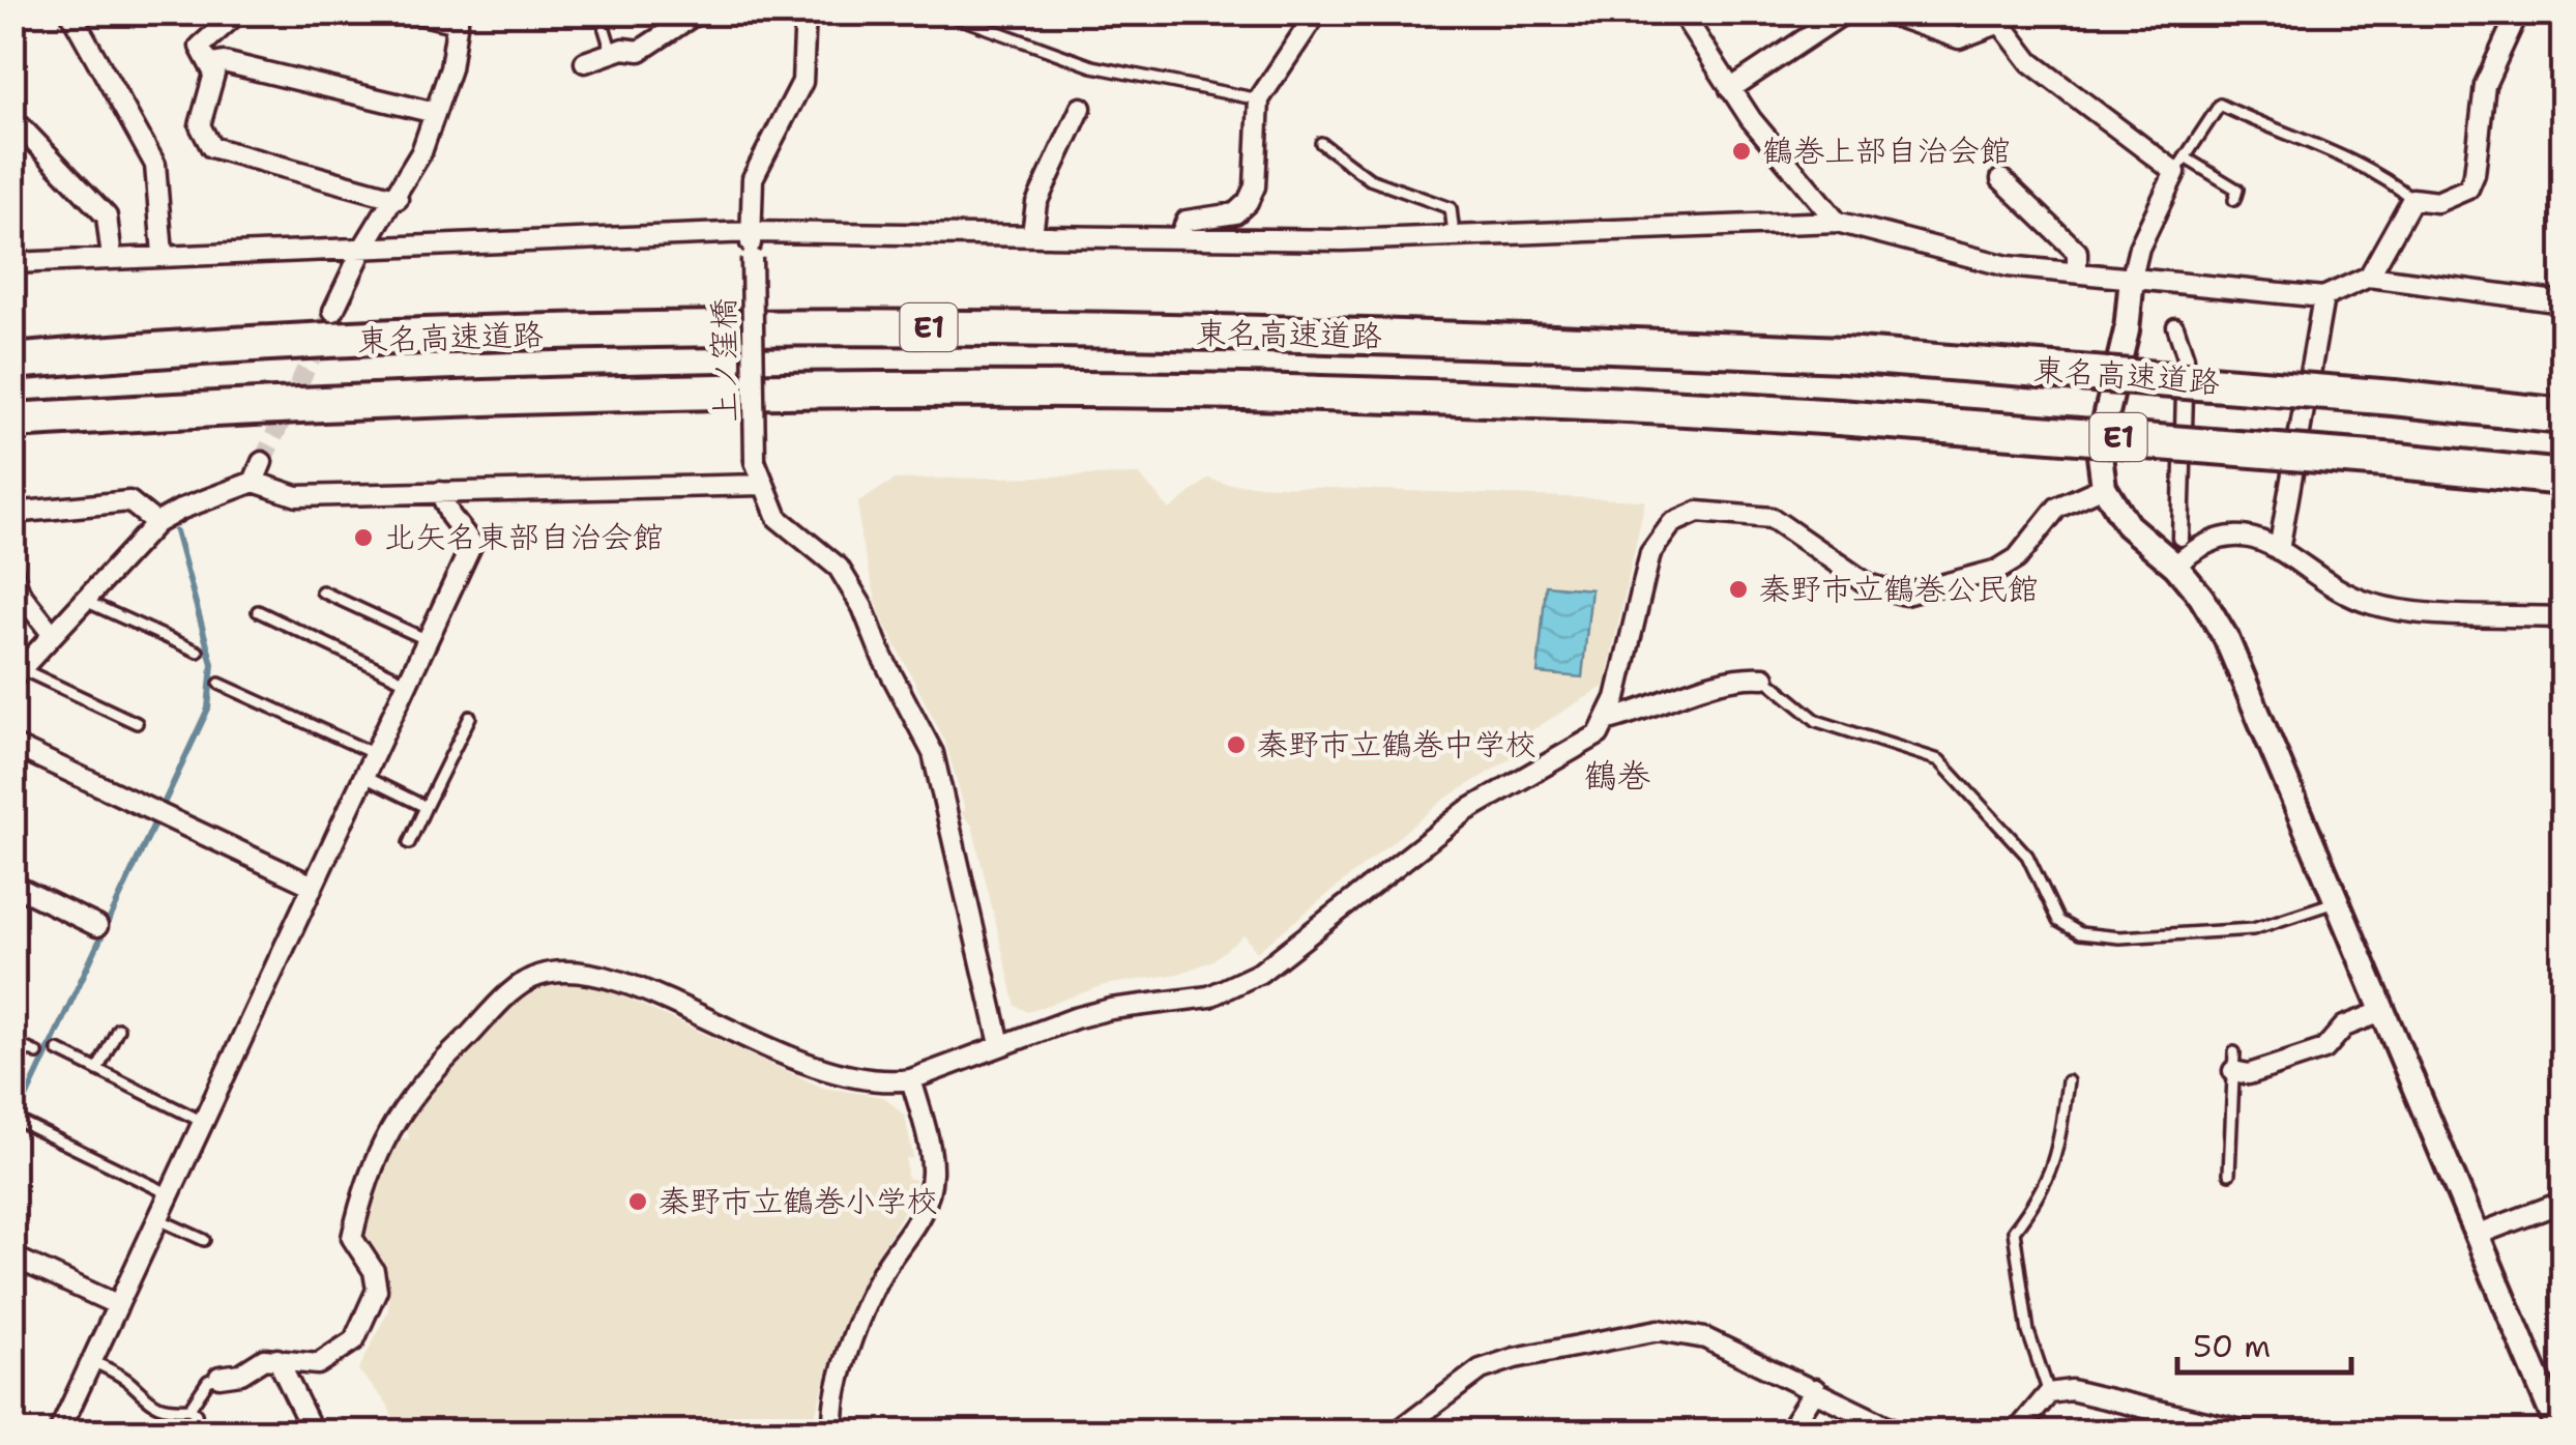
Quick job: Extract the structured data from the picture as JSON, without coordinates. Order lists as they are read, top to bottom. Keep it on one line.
{"streets":{"highway":["E1","東名高速道路"],"street":["上ノ窪橋"]},"districts":["鶴巻"],"places":["鶴巻上部自治会館","北矢名東部自治会館","秦野市立鶴巻公民館","秦野市立鶴巻中学校","秦野市立鶴巻小学校"],"scale_bar":"50 m"}
